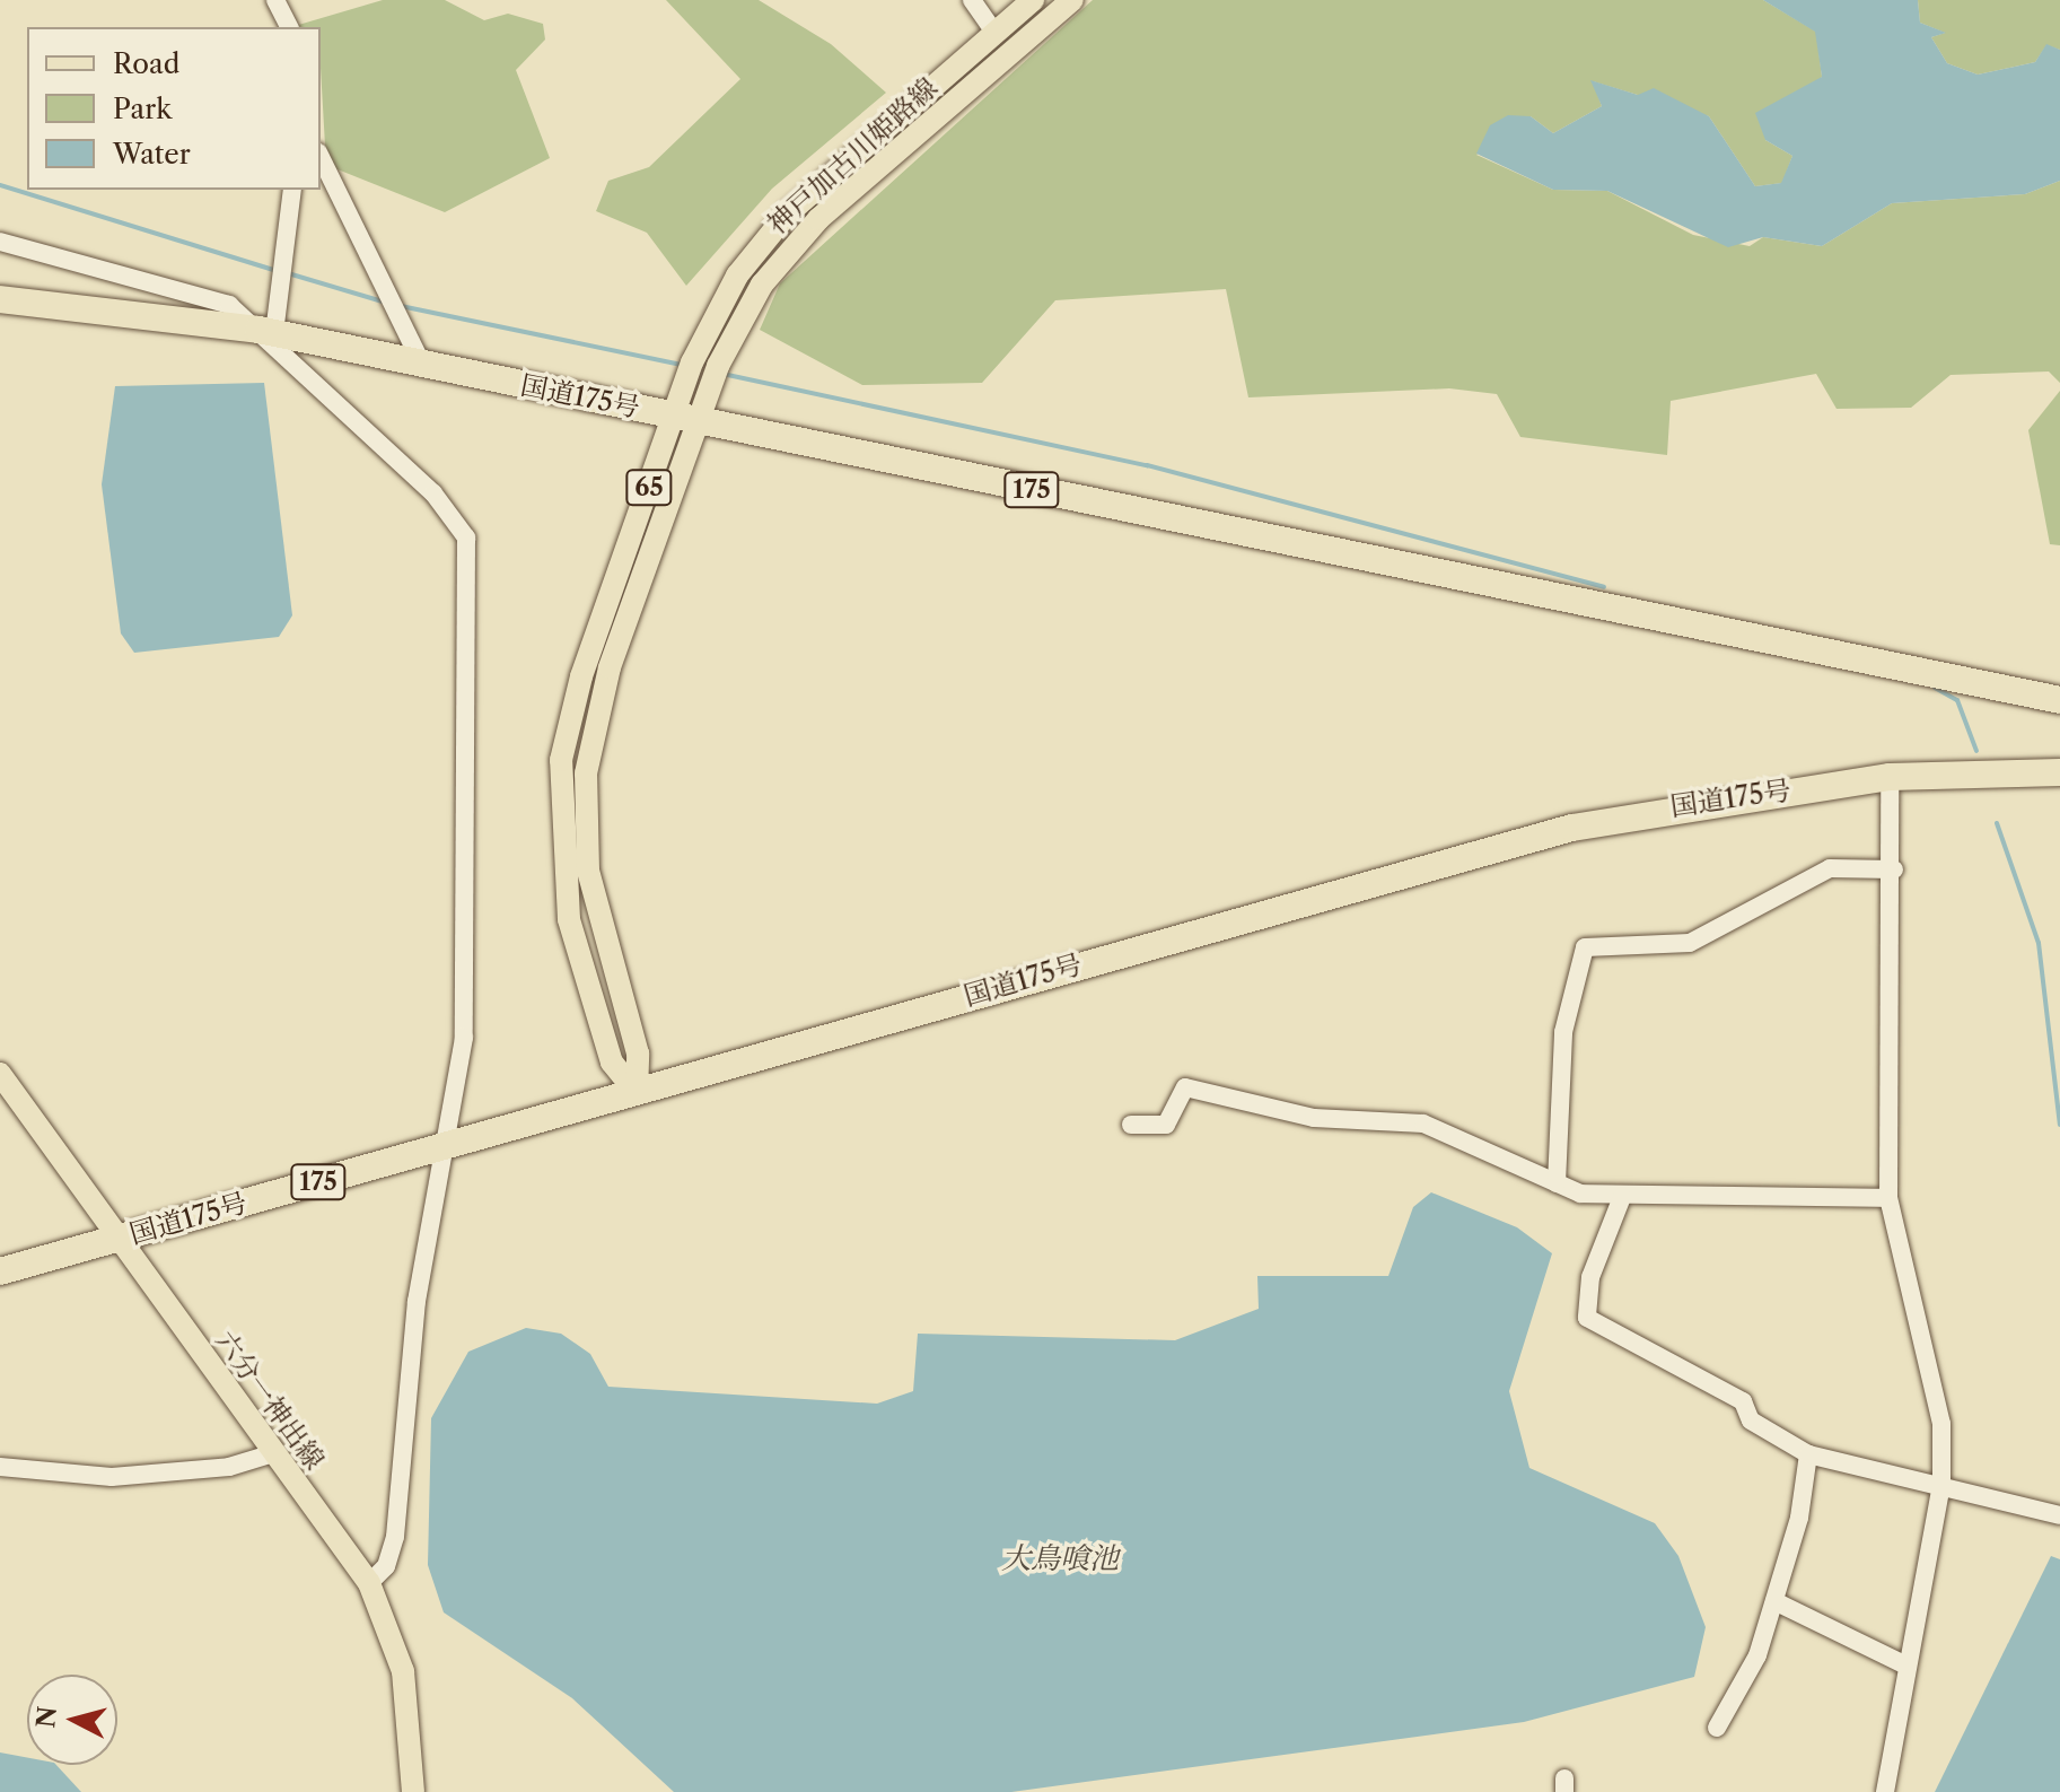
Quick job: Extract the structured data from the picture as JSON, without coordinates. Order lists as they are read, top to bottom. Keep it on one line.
{"streets":{"highway":["国道175号","175"],"main road":["神戸加古川姫路線","65","六分一神出線"]},"crossings":[["神戸加古川姫路線","国道175号"],["国道175号","六分一神出線"]],"water":["大鳥喰池"],"legend":["Road","Park","Water"],"north":"left"}
